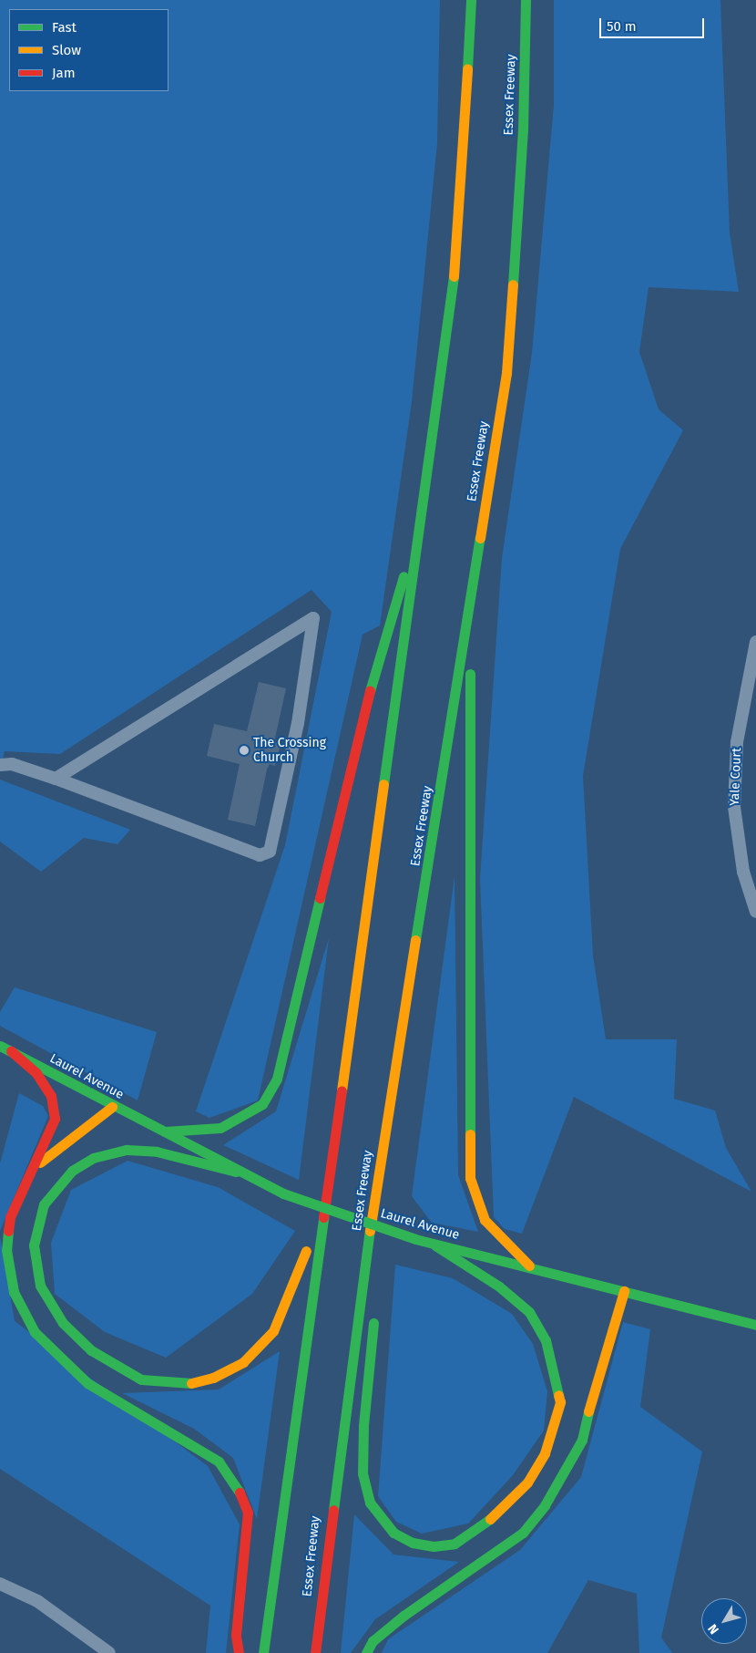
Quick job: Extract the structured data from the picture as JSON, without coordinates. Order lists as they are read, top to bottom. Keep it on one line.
{"streets":{"main road":["Essex Freeway","Laurel Avenue"],"street":["Yale Court"]},"places":["The Crossing Church"],"legend":["Fast","Slow","Jam"],"scale_bar":"50 m","north":"bottom left"}
